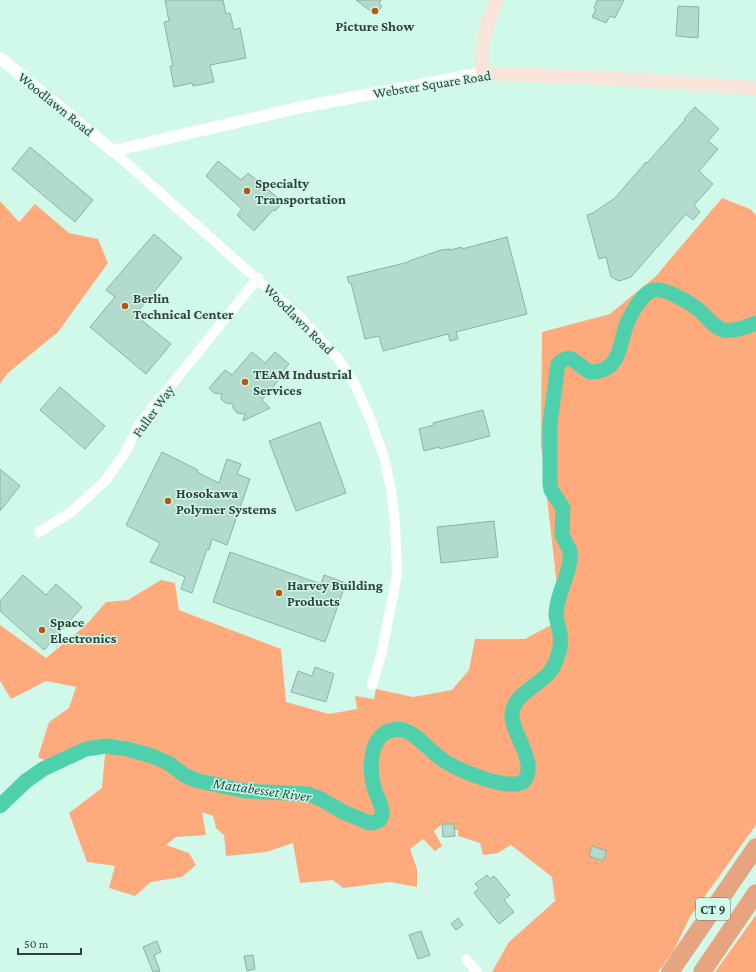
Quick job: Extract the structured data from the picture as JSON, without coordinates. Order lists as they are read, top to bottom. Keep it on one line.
{"streets":{"highway":["CT 9"],"main road":["Webster Square Road"],"street":["Woodlawn Road","Fuller Way"]},"crossings":[["Webster Square Road","Woodlawn Road"],["Woodlawn Road","Fuller Way"]],"water":["Mattabesset River"],"places":["Picture Show","Specialty Transportation","Berlin Technical Center","TEAM Industrial Services","Hosokawa Polymer Systems","Harvey Building Products","Space Electronics"],"scale_bar":"50 m"}
